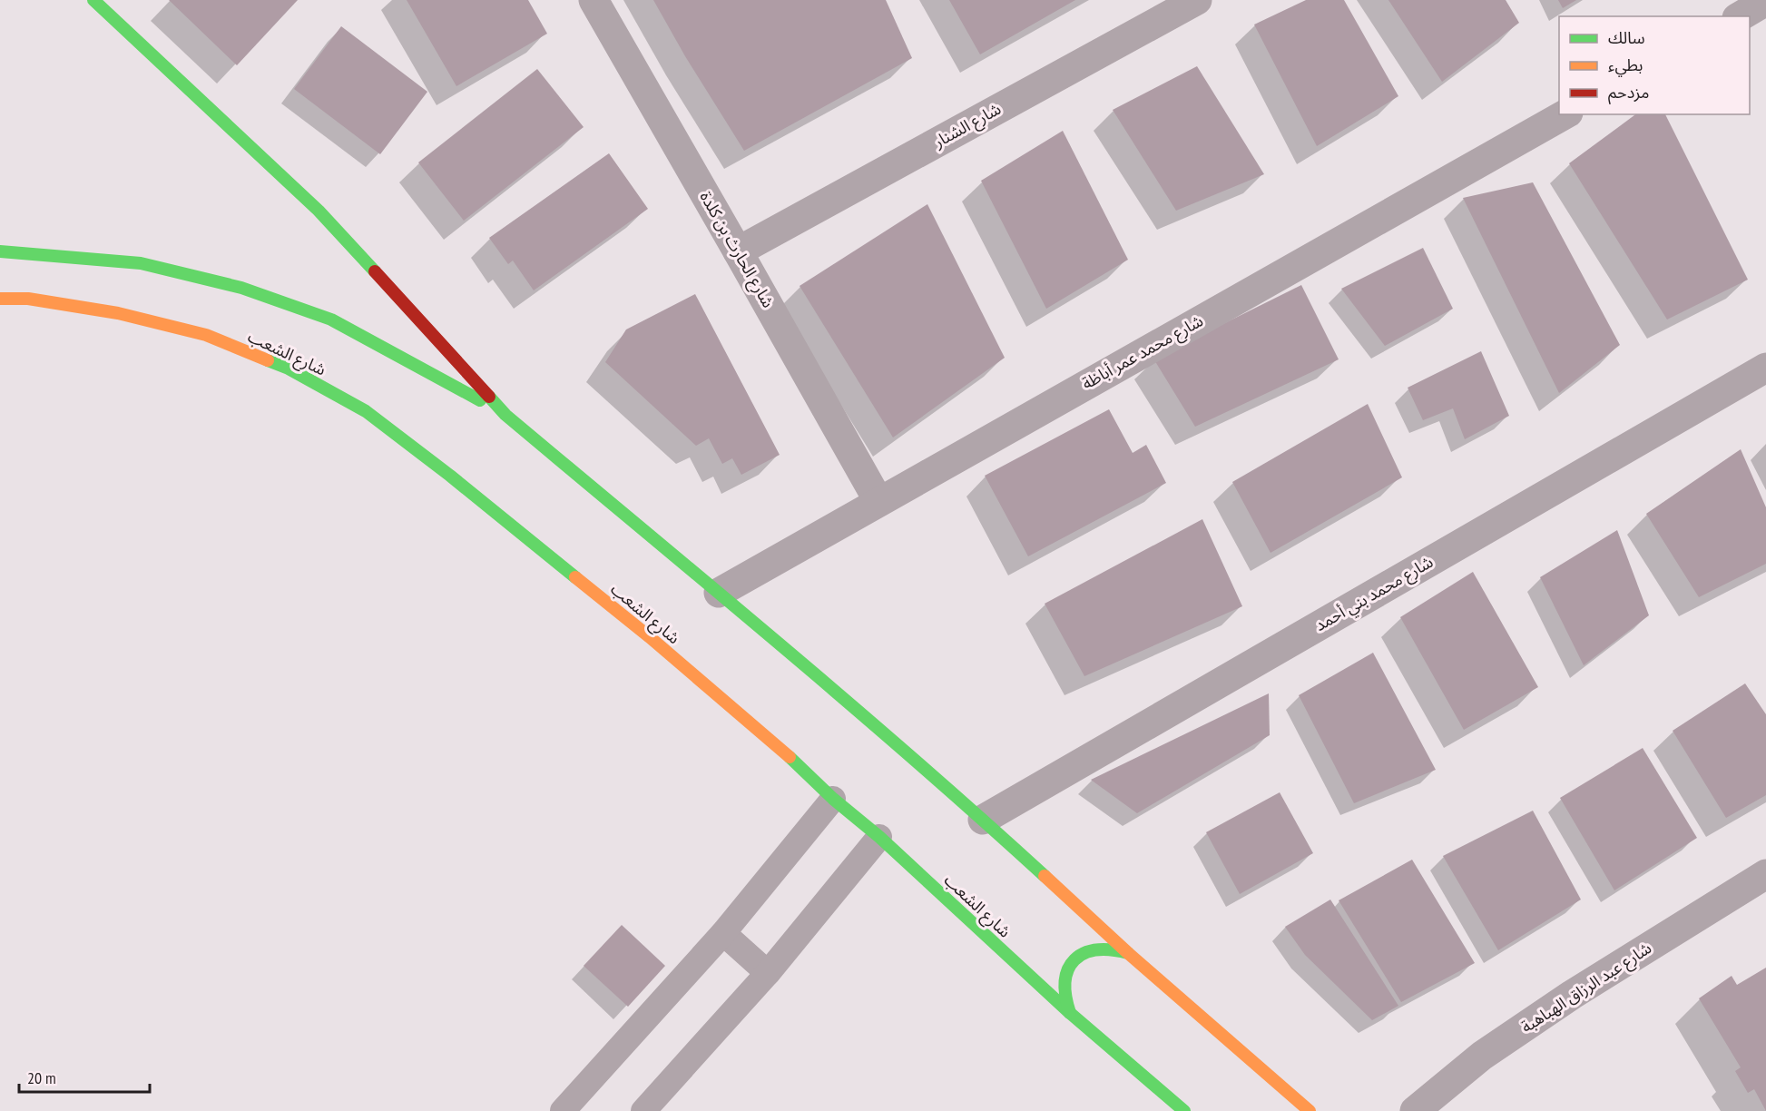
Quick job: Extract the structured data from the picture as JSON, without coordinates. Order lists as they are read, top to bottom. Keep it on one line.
{"streets":{"street":["شارع الشنار","شارع الحارث بن كلدة","شارع محمد عمر أباظة","شارع الشعب","شارع محمد بني أحمد","شارع عبد الرزاق الهباهبة"]},"crossings":[["شارع الشنار","شارع الحارث بن كلدة"],["شارع الحارث بن كلدة","شارع محمد عمر أباظة"]],"legend":["سالك","بطيء","مزدحم"],"scale_bar":"20 m"}
